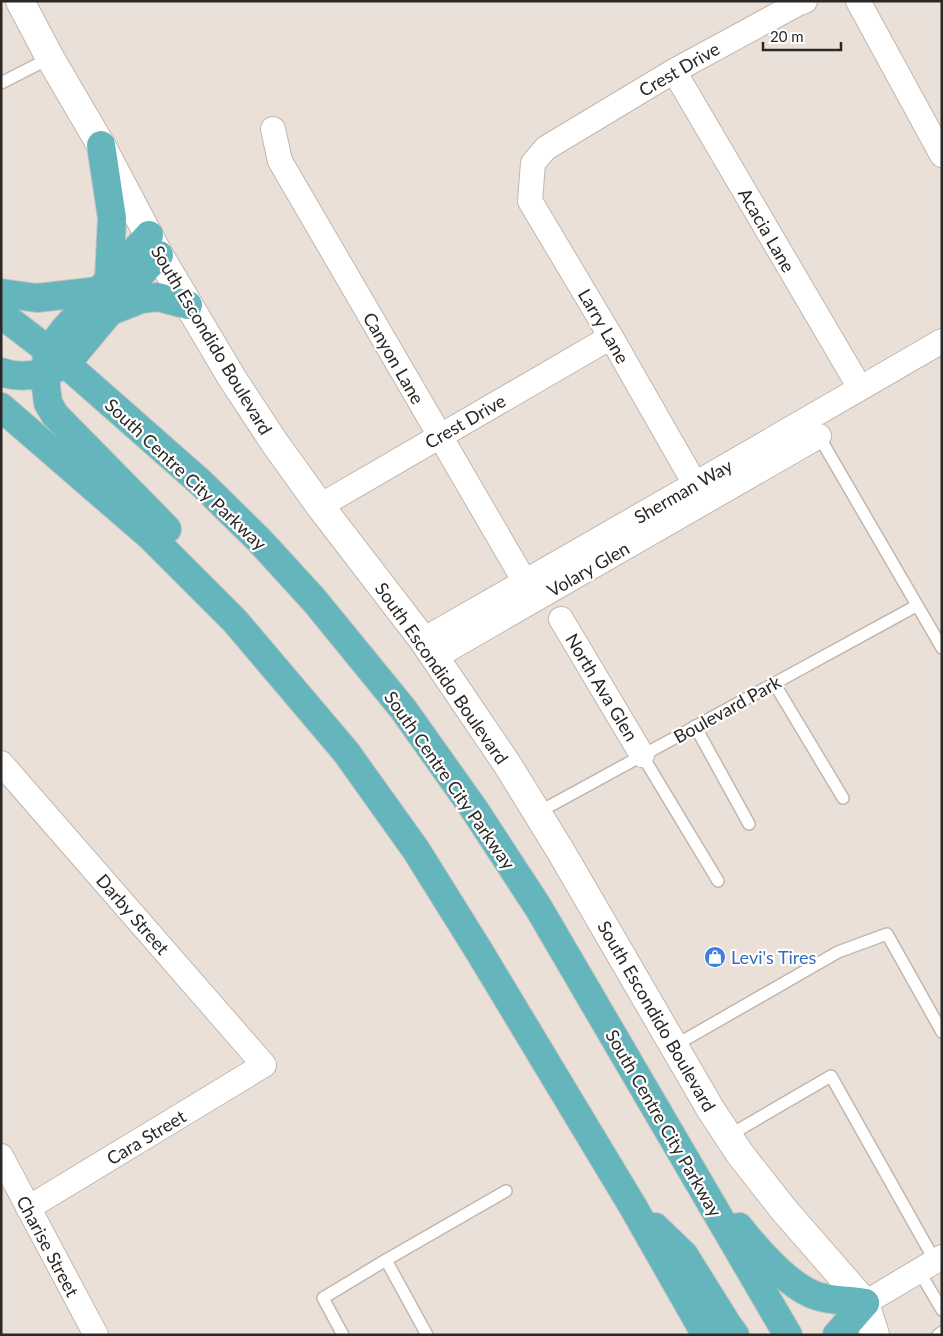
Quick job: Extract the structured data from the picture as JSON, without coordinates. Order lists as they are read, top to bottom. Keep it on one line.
{"streets":{"highway":["South Centre City Parkway"],"street":["Crest Drive","Acacia Lane","Larry Lane","South Escondido Boulevard","Canyon Lane","Sherman Way","Volary Glen","North Ava Glen","Darby Street","Cara Street","Charise Street"],"lane":["Boulevard Park"]},"crossings":[["Crest Drive","Acacia Lane"],["Crest Drive","Larry Lane"],["Crest Drive","South Escondido Boulevard"],["Crest Drive","Canyon Lane"],["Acacia Lane","Sherman Way"],["Larry Lane","Sherman Way"],["South Escondido Boulevard","Sherman Way"],["South Escondido Boulevard","Volary Glen"],["South Escondido Boulevard","Boulevard Park"],["Canyon Lane","Sherman Way"],["Sherman Way","Volary Glen"],["North Ava Glen","Boulevard Park"],["Darby Street","Cara Street"],["Cara Street","Charise Street"]],"places":{"shop":["Levi's Tires"]},"scale_bar":"20 m"}
